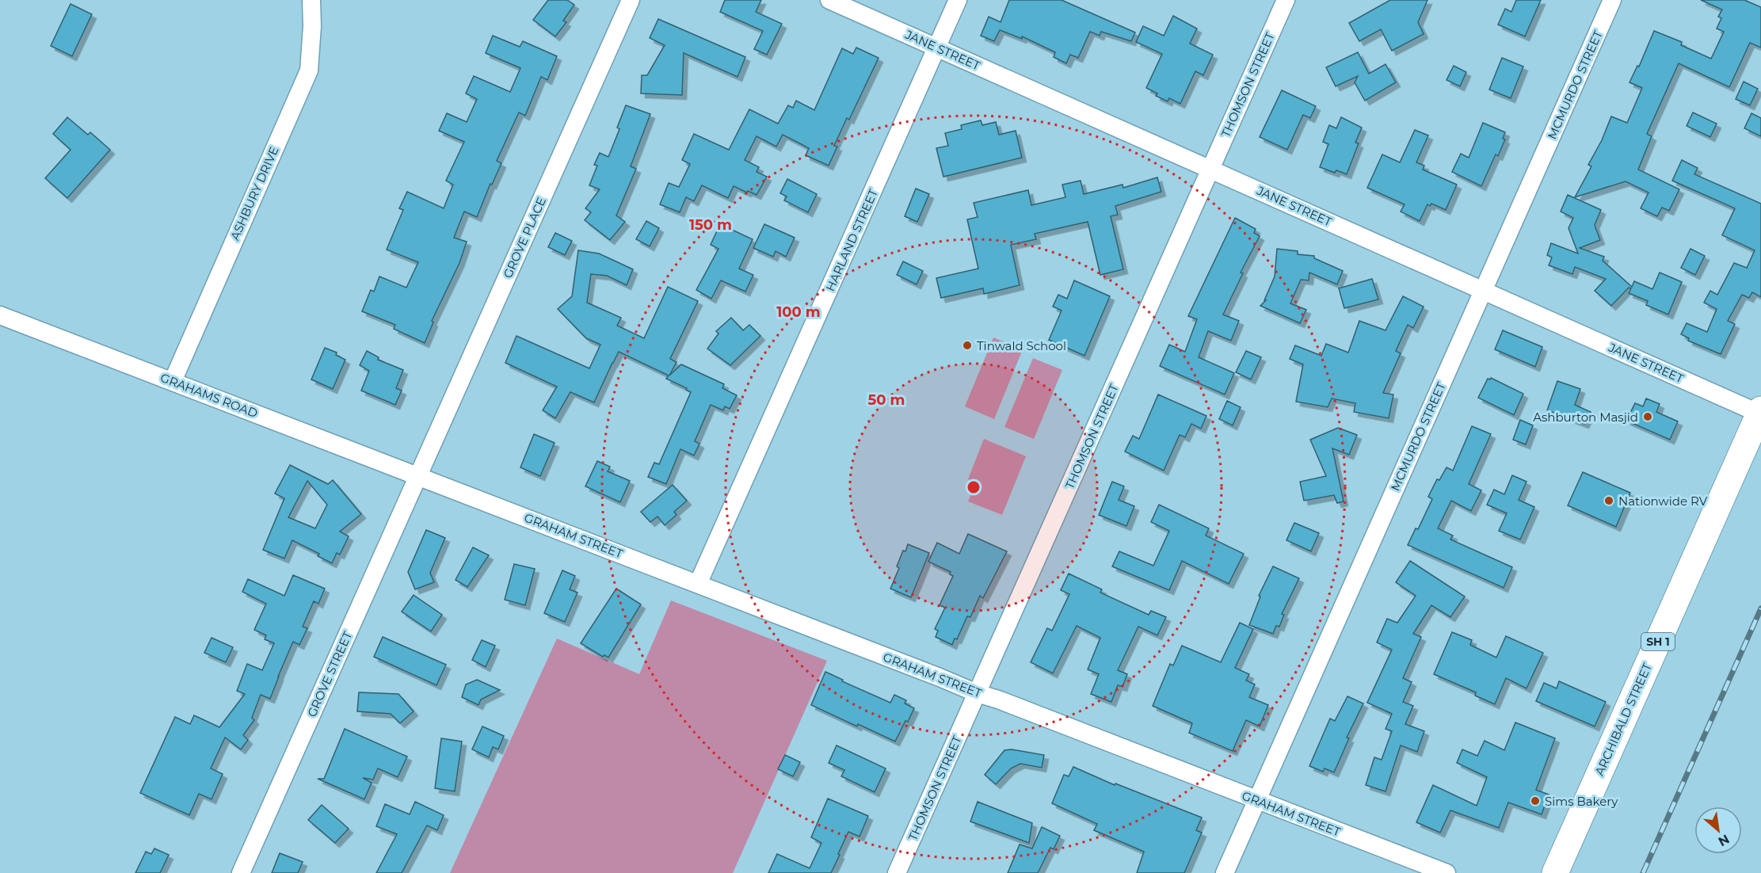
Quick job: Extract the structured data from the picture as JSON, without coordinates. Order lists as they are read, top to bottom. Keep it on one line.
{"streets":{"highway":["SH 1","ARCHIBALD STREET"],"street":["JANE STREET","THOMSON STREET","MCMURDO STREET","ASHBURY DRIVE","GROVE PLACE","HARLAND STREET","GRAHAMS ROAD","GRAHAM STREET","GROVE STREET"]},"crossings":[["JANE STREET","THOMSON STREET"],["JANE STREET","MCMURDO STREET"],["JANE STREET","HARLAND STREET"],["JANE STREET","ARCHIBALD STREET"],["THOMSON STREET","GRAHAM STREET"],["MCMURDO STREET","GRAHAM STREET"],["ASHBURY DRIVE","GRAHAMS ROAD"],["GROVE PLACE","GRAHAMS ROAD"],["GROVE PLACE","GRAHAM STREET"],["GROVE PLACE","GROVE STREET"],["HARLAND STREET","GRAHAM STREET"],["GRAHAMS ROAD","GRAHAM STREET"],["GRAHAMS ROAD","GROVE STREET"],["GRAHAM STREET","GROVE STREET"]],"places":["Tinwald School","Ashburton Masjid","Nationwide RV","Sims Bakery"],"north":"bottom right","rings":["150 m","100 m","50 m"]}
